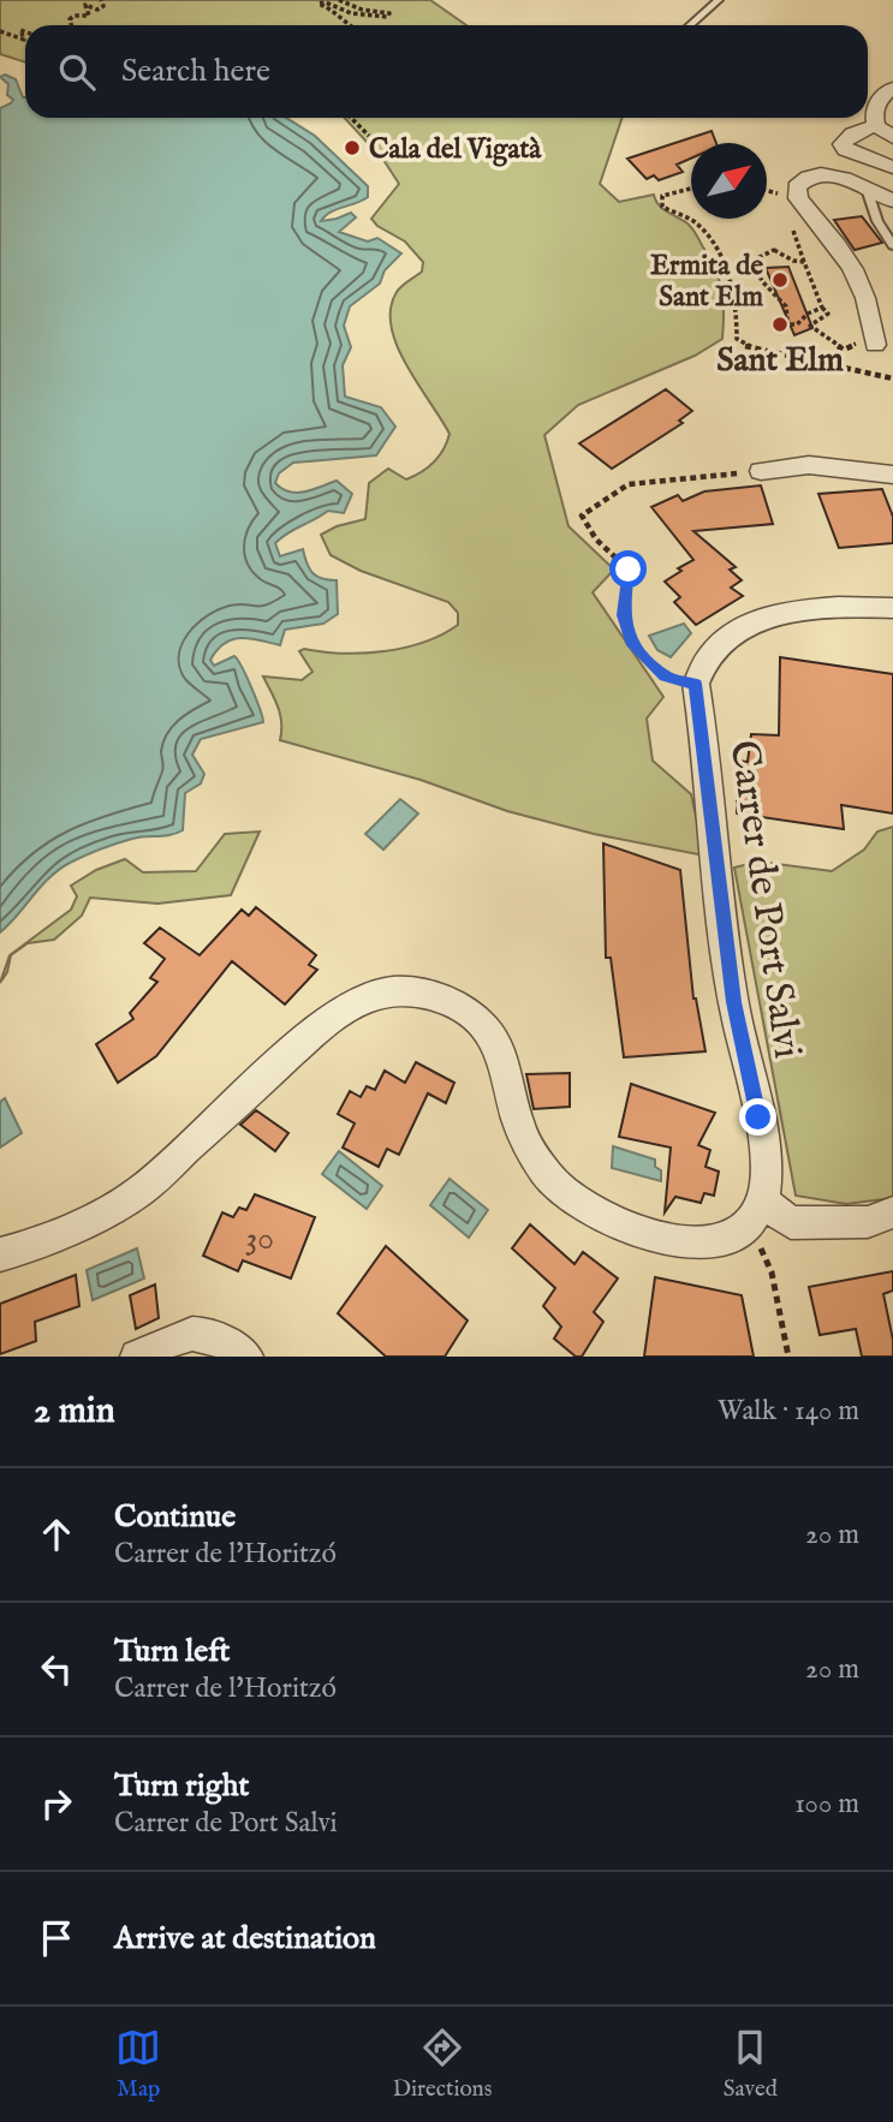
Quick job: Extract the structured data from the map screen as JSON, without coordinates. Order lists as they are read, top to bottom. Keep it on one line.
{"streets":{"street":["Carrer de Port Salvi"]},"places":["Cala del Vigatà","Ermita de Sant Elm","Sant Elm"],"house_numbers":["30"],"north":"top right","page":{"search":"Search here","heading":["2 min","Walk · 140 m"],"list":[["Continue","Carrer de l'Horitzó","20 m"],["Turn left","Carrer de l'Horitzó","20 m"],["Turn right","Carrer de Port Salvi","100 m"],"Arrive at destination"],"nav":["Map","Directions","Saved"]}}
